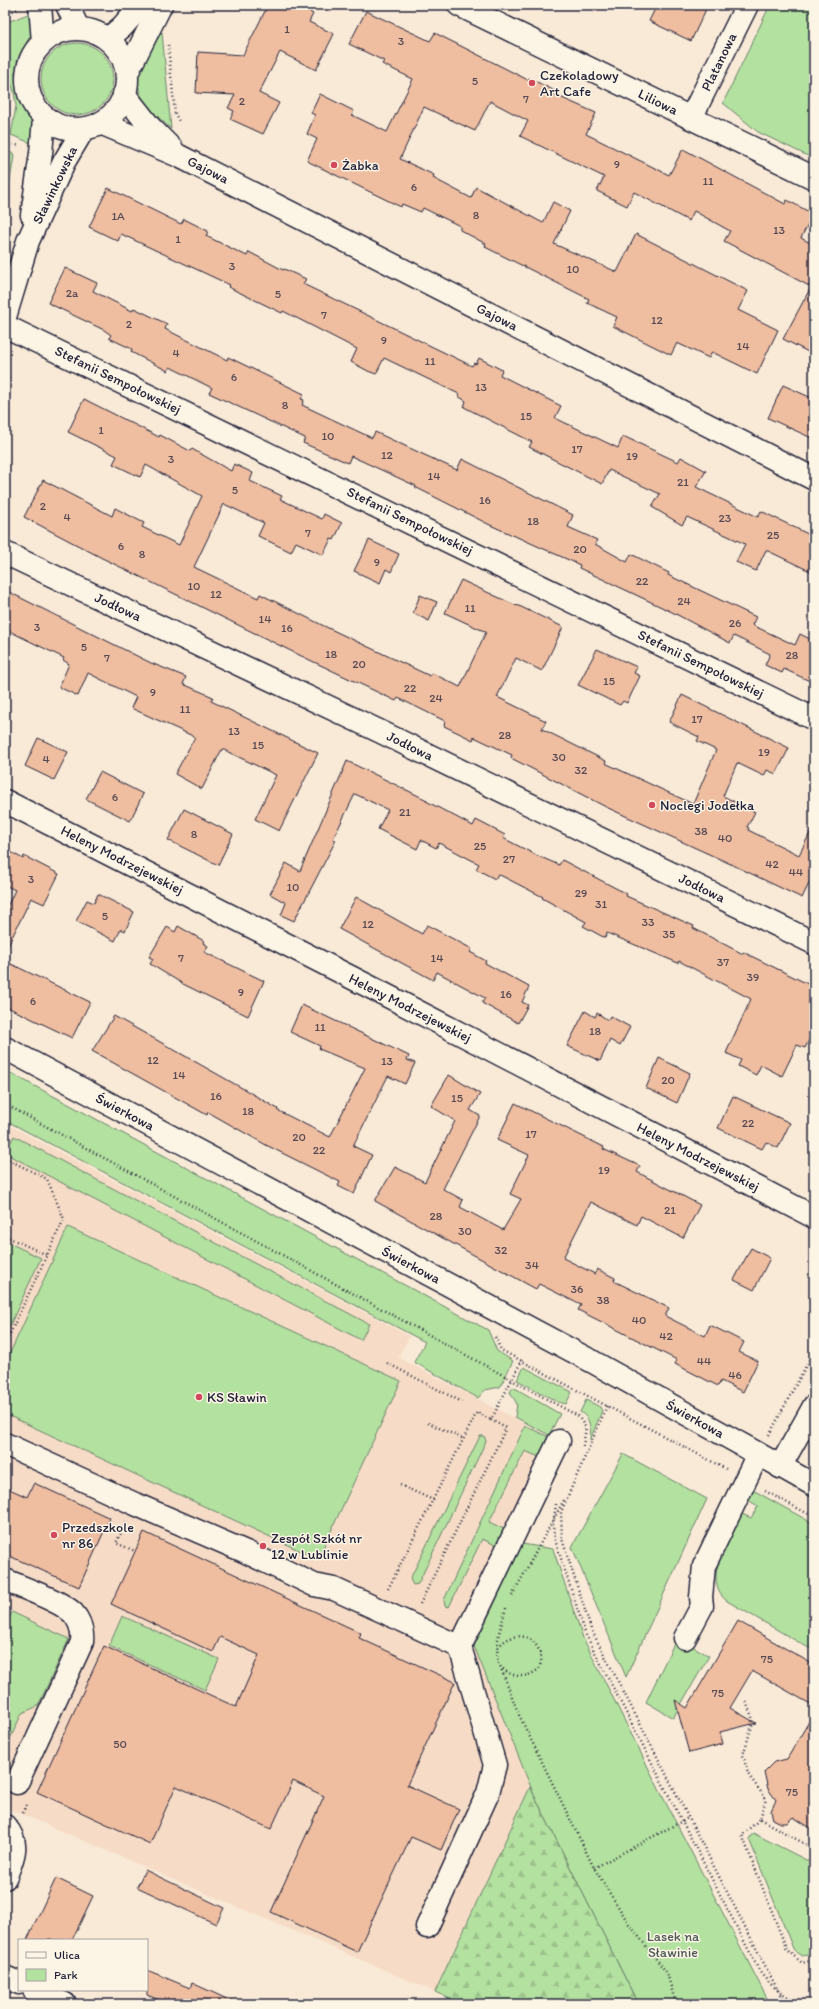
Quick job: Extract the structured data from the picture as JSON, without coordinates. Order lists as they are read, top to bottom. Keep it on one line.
{"streets":{"street":["Platanowa","Liliowa","Gajowa","Sławinkowska","Stefanii Sempołowskiej","Jodłowa","Heleny Modrzejewskiej","Świerkowa"]},"crossings":[["Platanowa","Liliowa"],["Gajowa","Sławinkowska"]],"parks":["Lasek na Sławinie"],"places":["Czekoladowy Art Cafe","Żabka","Noclegi Jodełka","KS Sławin","Przedszkole nr 86","Zespół Szkół nr 12 w Lublinie"],"house_numbers":["1","3","5","7","2","9","11","6","8","1A","13","1","3","10","2a","5","7","12","2","9","14","4","11","6","13","8","15","1","10","17","12","19","3","14","21","5","16","2","4","23","18","7","25","6","20","8","9","22","10","12","24","11","14","26","3","16","5","18","28","7","20","15","22","9","24","11","17","13","28","15","19","30","4","32","6","21","38","8","40","25","27","42","44","3","10","29","31","5","33","12","35","7","14","37","39","9","16","6","11","18","12","13","14","20","16","15","18","22","17","20","22","19","21","28","30","32","34","36","38","40","42","44","46","75","75","50","75"],"legend":["Ulica","Park"]}
